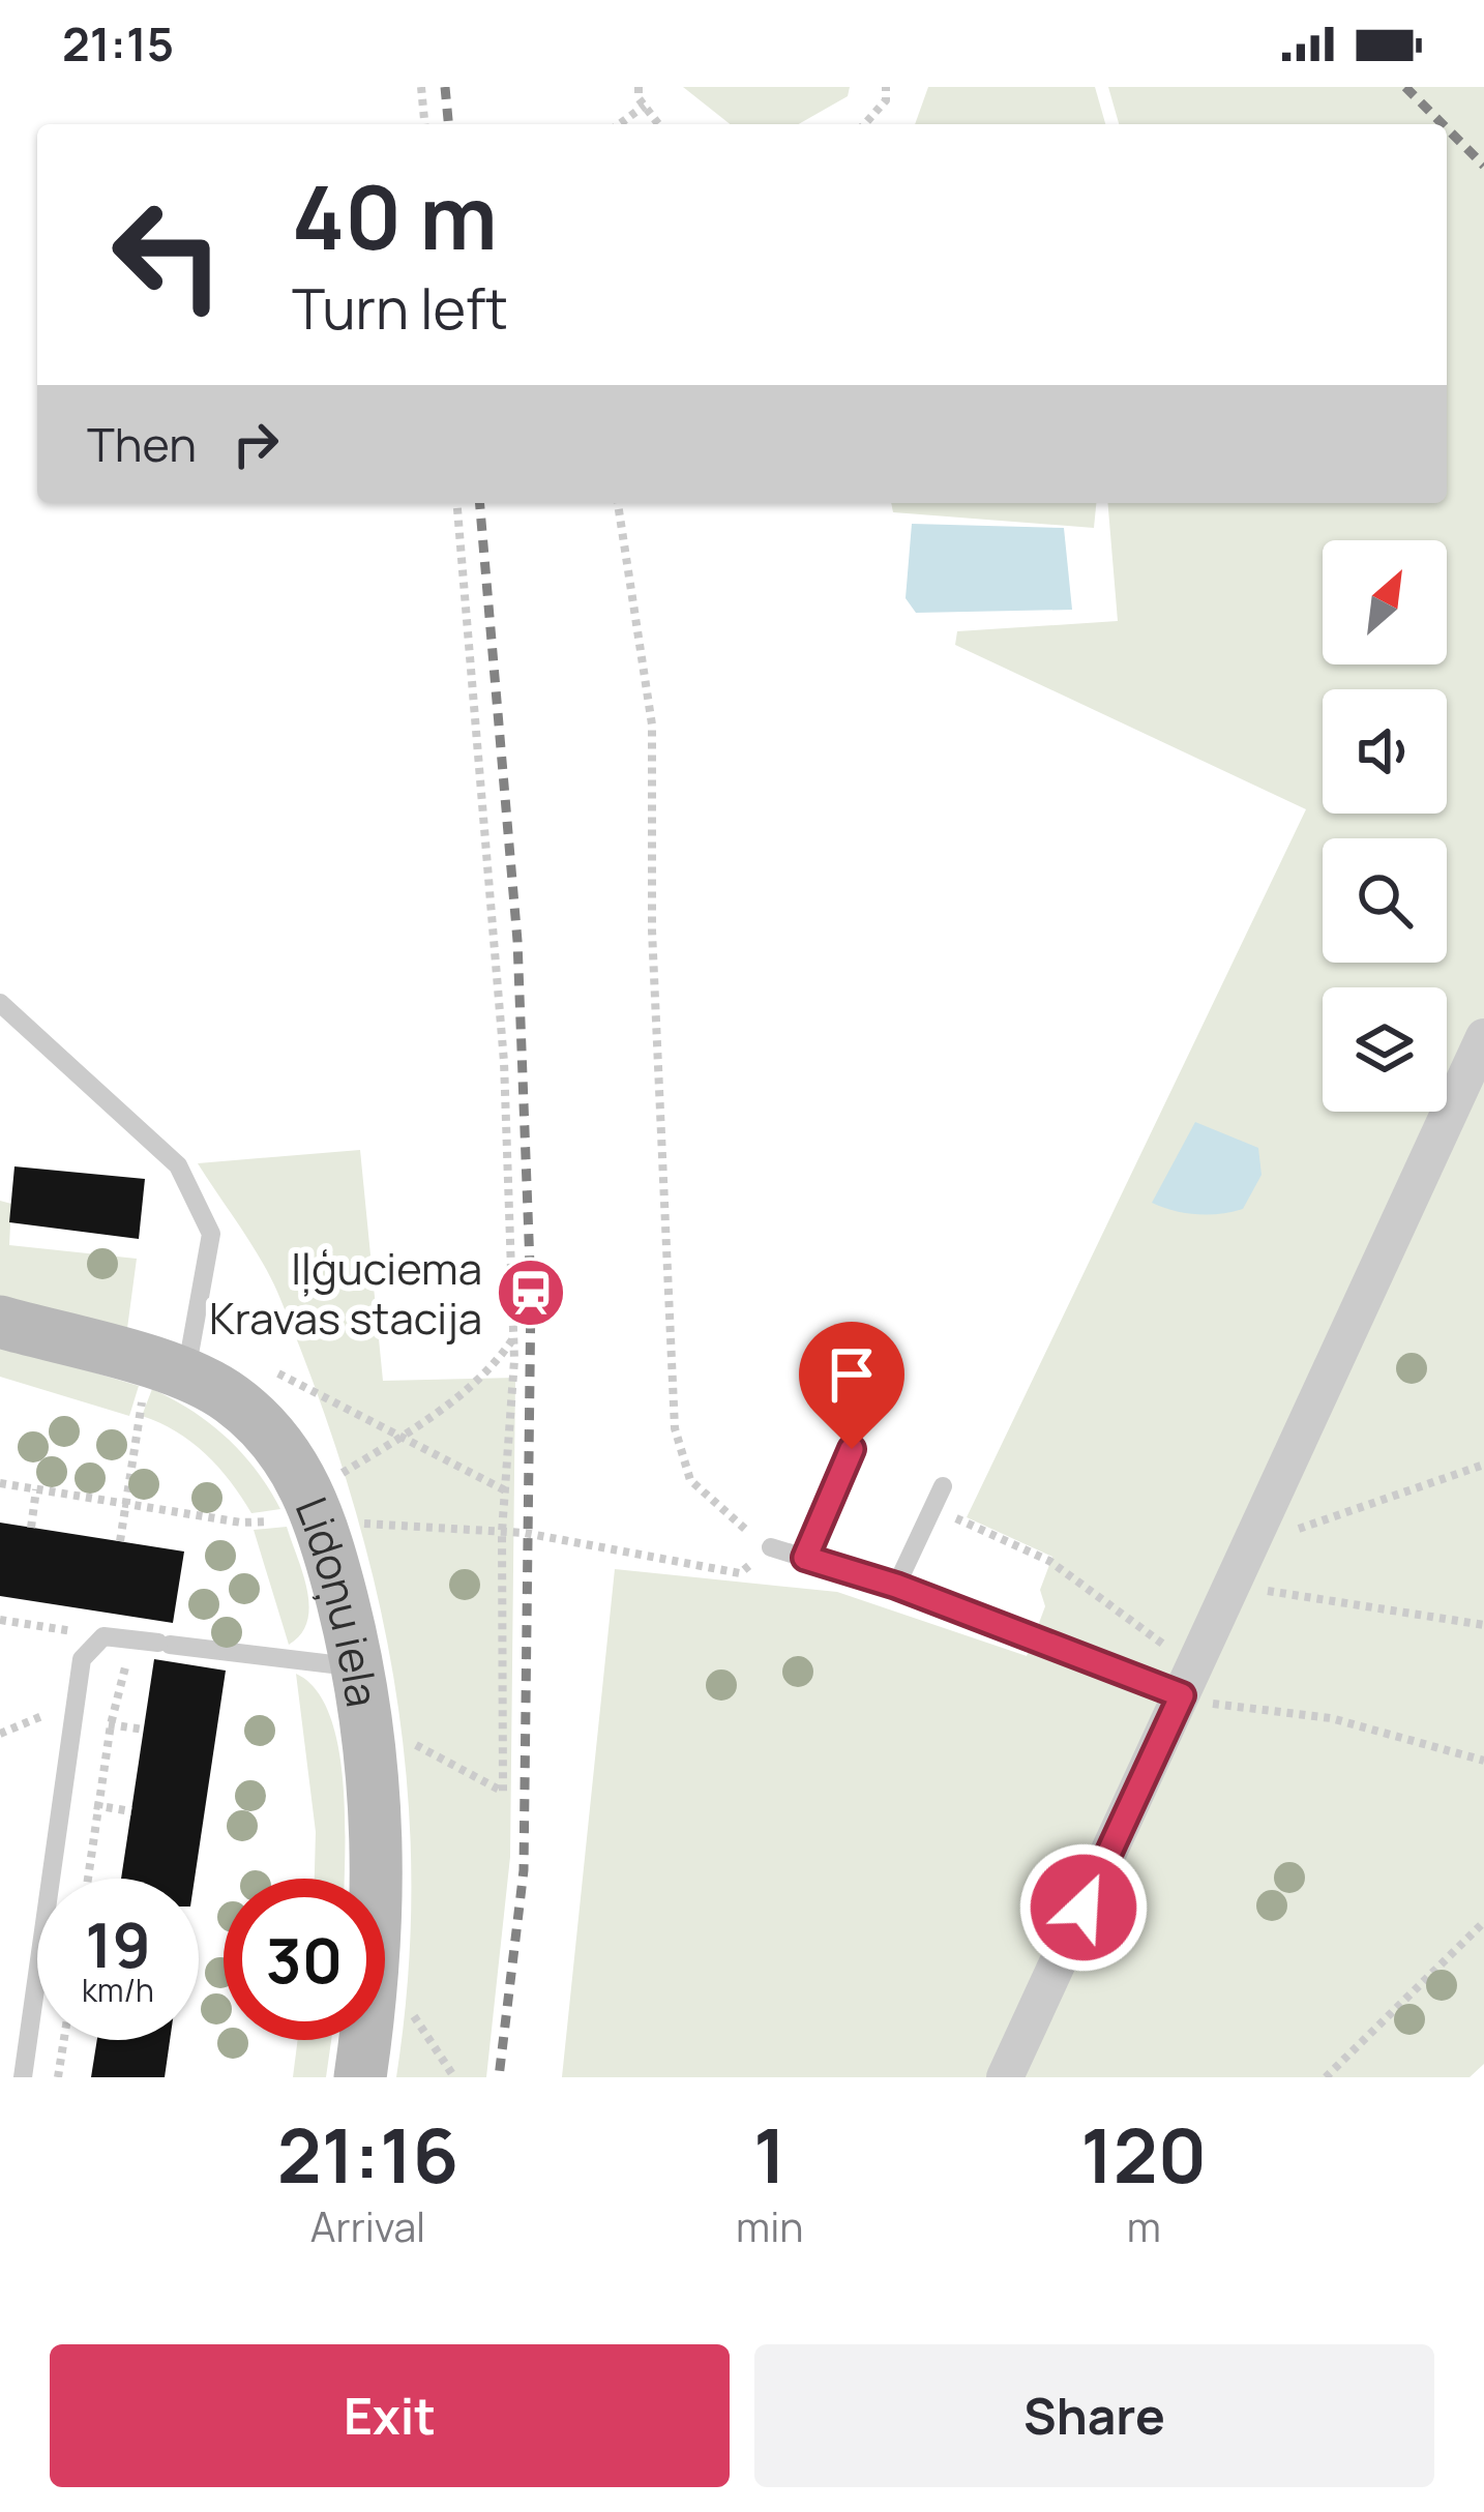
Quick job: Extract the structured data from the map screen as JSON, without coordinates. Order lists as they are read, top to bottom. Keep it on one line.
{"streets":{"street":["Lidoņu iela"]},"places":{"station":["Iļģuciema Kravas stacija"]},"north":"top right","page":{"status":"21:15","turn":["40 m","Turn left"],"then":"Then","speed":"19 km/h","limit":"30","eta":["21:16","Arrival","1","min","120","m"],"buttons":["Exit","Share"]}}
